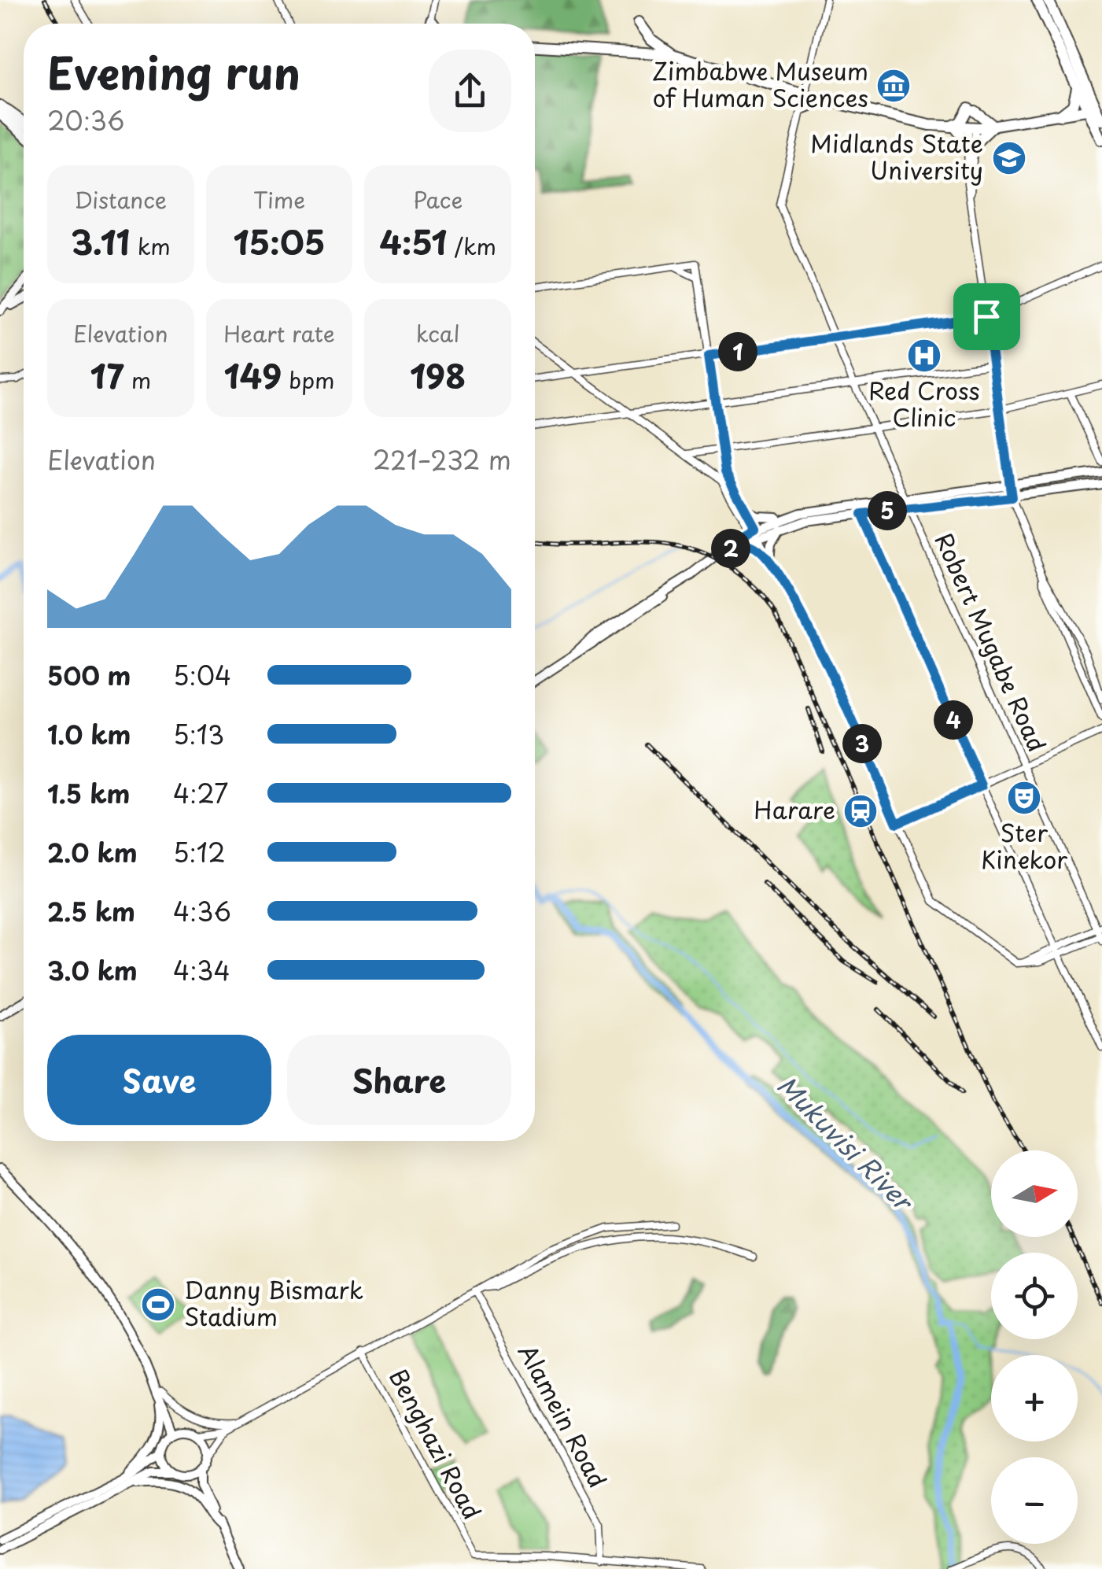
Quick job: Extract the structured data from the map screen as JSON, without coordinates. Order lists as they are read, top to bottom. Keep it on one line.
{"streets":{"street":["Robert Mugabe Road","Alamein Road","Benghazi Road"]},"crossings":[["Alamein Road","Benghazi Road"]],"water":["Mukuvisi River"],"places":{"museum":["Zimbabwe Museum of Human Sciences"],"school or university":["Midlands State University"],"hospital":["Red Cross Clinic"],"theatre":["Ster Kinekor"],"station":["Harare"],"sports":["Danny Bismark Stadium"]},"north":"right","page":{"heading":["Evening run","20:36"],"stats":[["Distance","3.11 km"],["Time","15:05"],["Pace","4:51 /km"],["Elevation","17 m"],["Heart rate","149 bpm"],["kcal","198"]],"pins":["1","5","2","4","3"],"chart":["Elevation","221–232 m"],"list":[{"name":"500 m","note":"5:04"},{"name":"1.0 km","note":"5:13"},{"name":"1.5 km","note":"4:27"},{"name":"2.0 km","note":"5:12"},{"name":"2.5 km","note":"4:36"},{"name":"3.0 km","note":"4:34"}],"buttons":["Save","Share"],"map_buttons":["+","−"]}}
